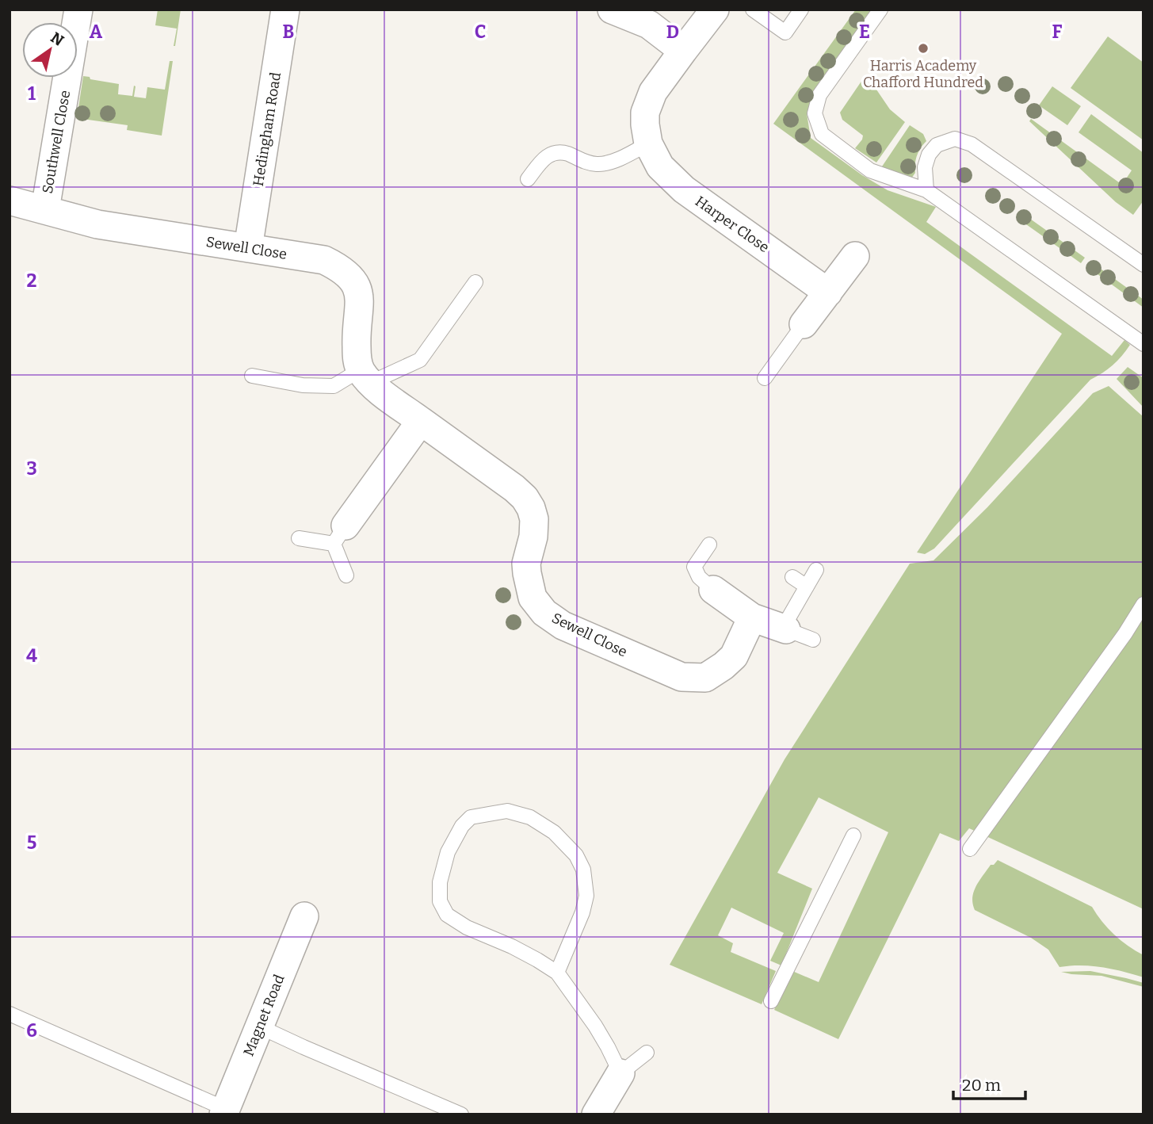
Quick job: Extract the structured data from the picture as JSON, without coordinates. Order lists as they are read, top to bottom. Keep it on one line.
{"streets":{"street":["Hedingham Road","Southwell Close","Harper Close","Sewell Close","Magnet Road"]},"crossings":[["Hedingham Road","Sewell Close"],["Southwell Close","Sewell Close"]],"places":["Harris Academy Chafford Hundred"],"scale_bar":"20 m","north":"top right","grid":{"columns":["A","B","C","D","E","F"],"rows":["1","2","3","4","5","6"]}}
